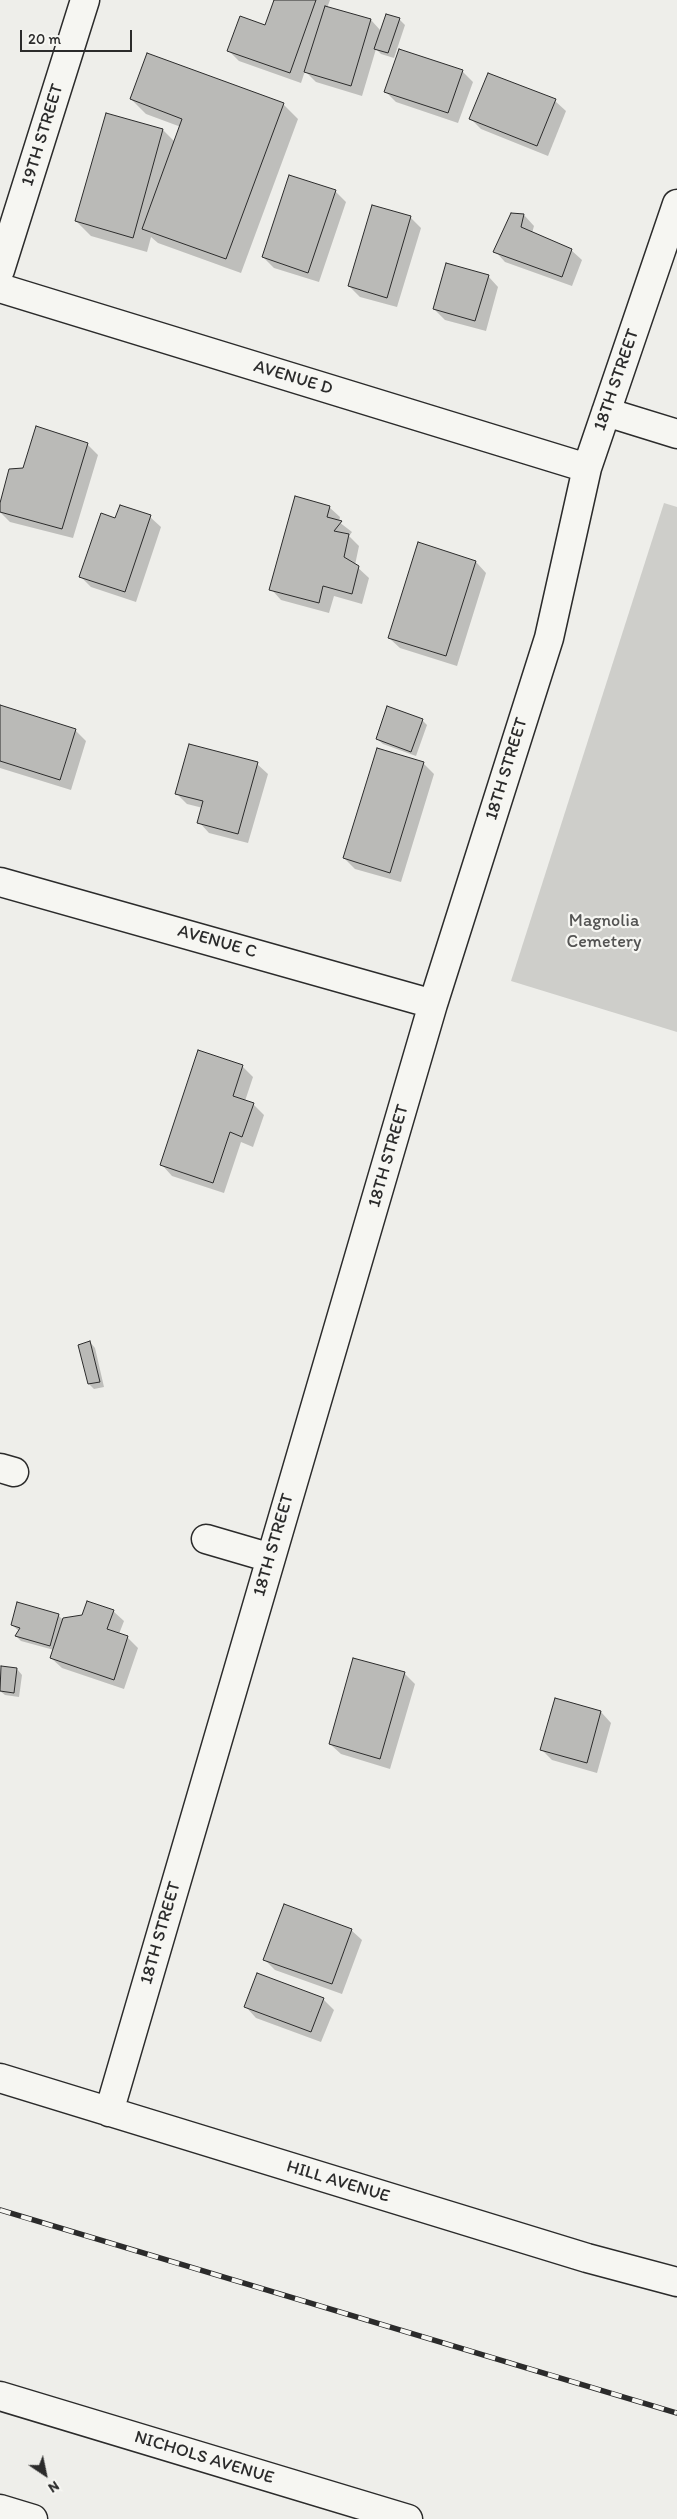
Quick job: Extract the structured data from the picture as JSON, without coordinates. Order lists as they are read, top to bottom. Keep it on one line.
{"streets":{"street":["19TH STREET","AVENUE D","18TH STREET","AVENUE C","HILL AVENUE","NICHOLS AVENUE"]},"crossings":[["AVENUE D","18TH STREET"],["18TH STREET","AVENUE C"],["18TH STREET","HILL AVENUE"]],"parks":["Magnolia Cemetery"],"scale_bar":"20 m","north":"bottom right"}
